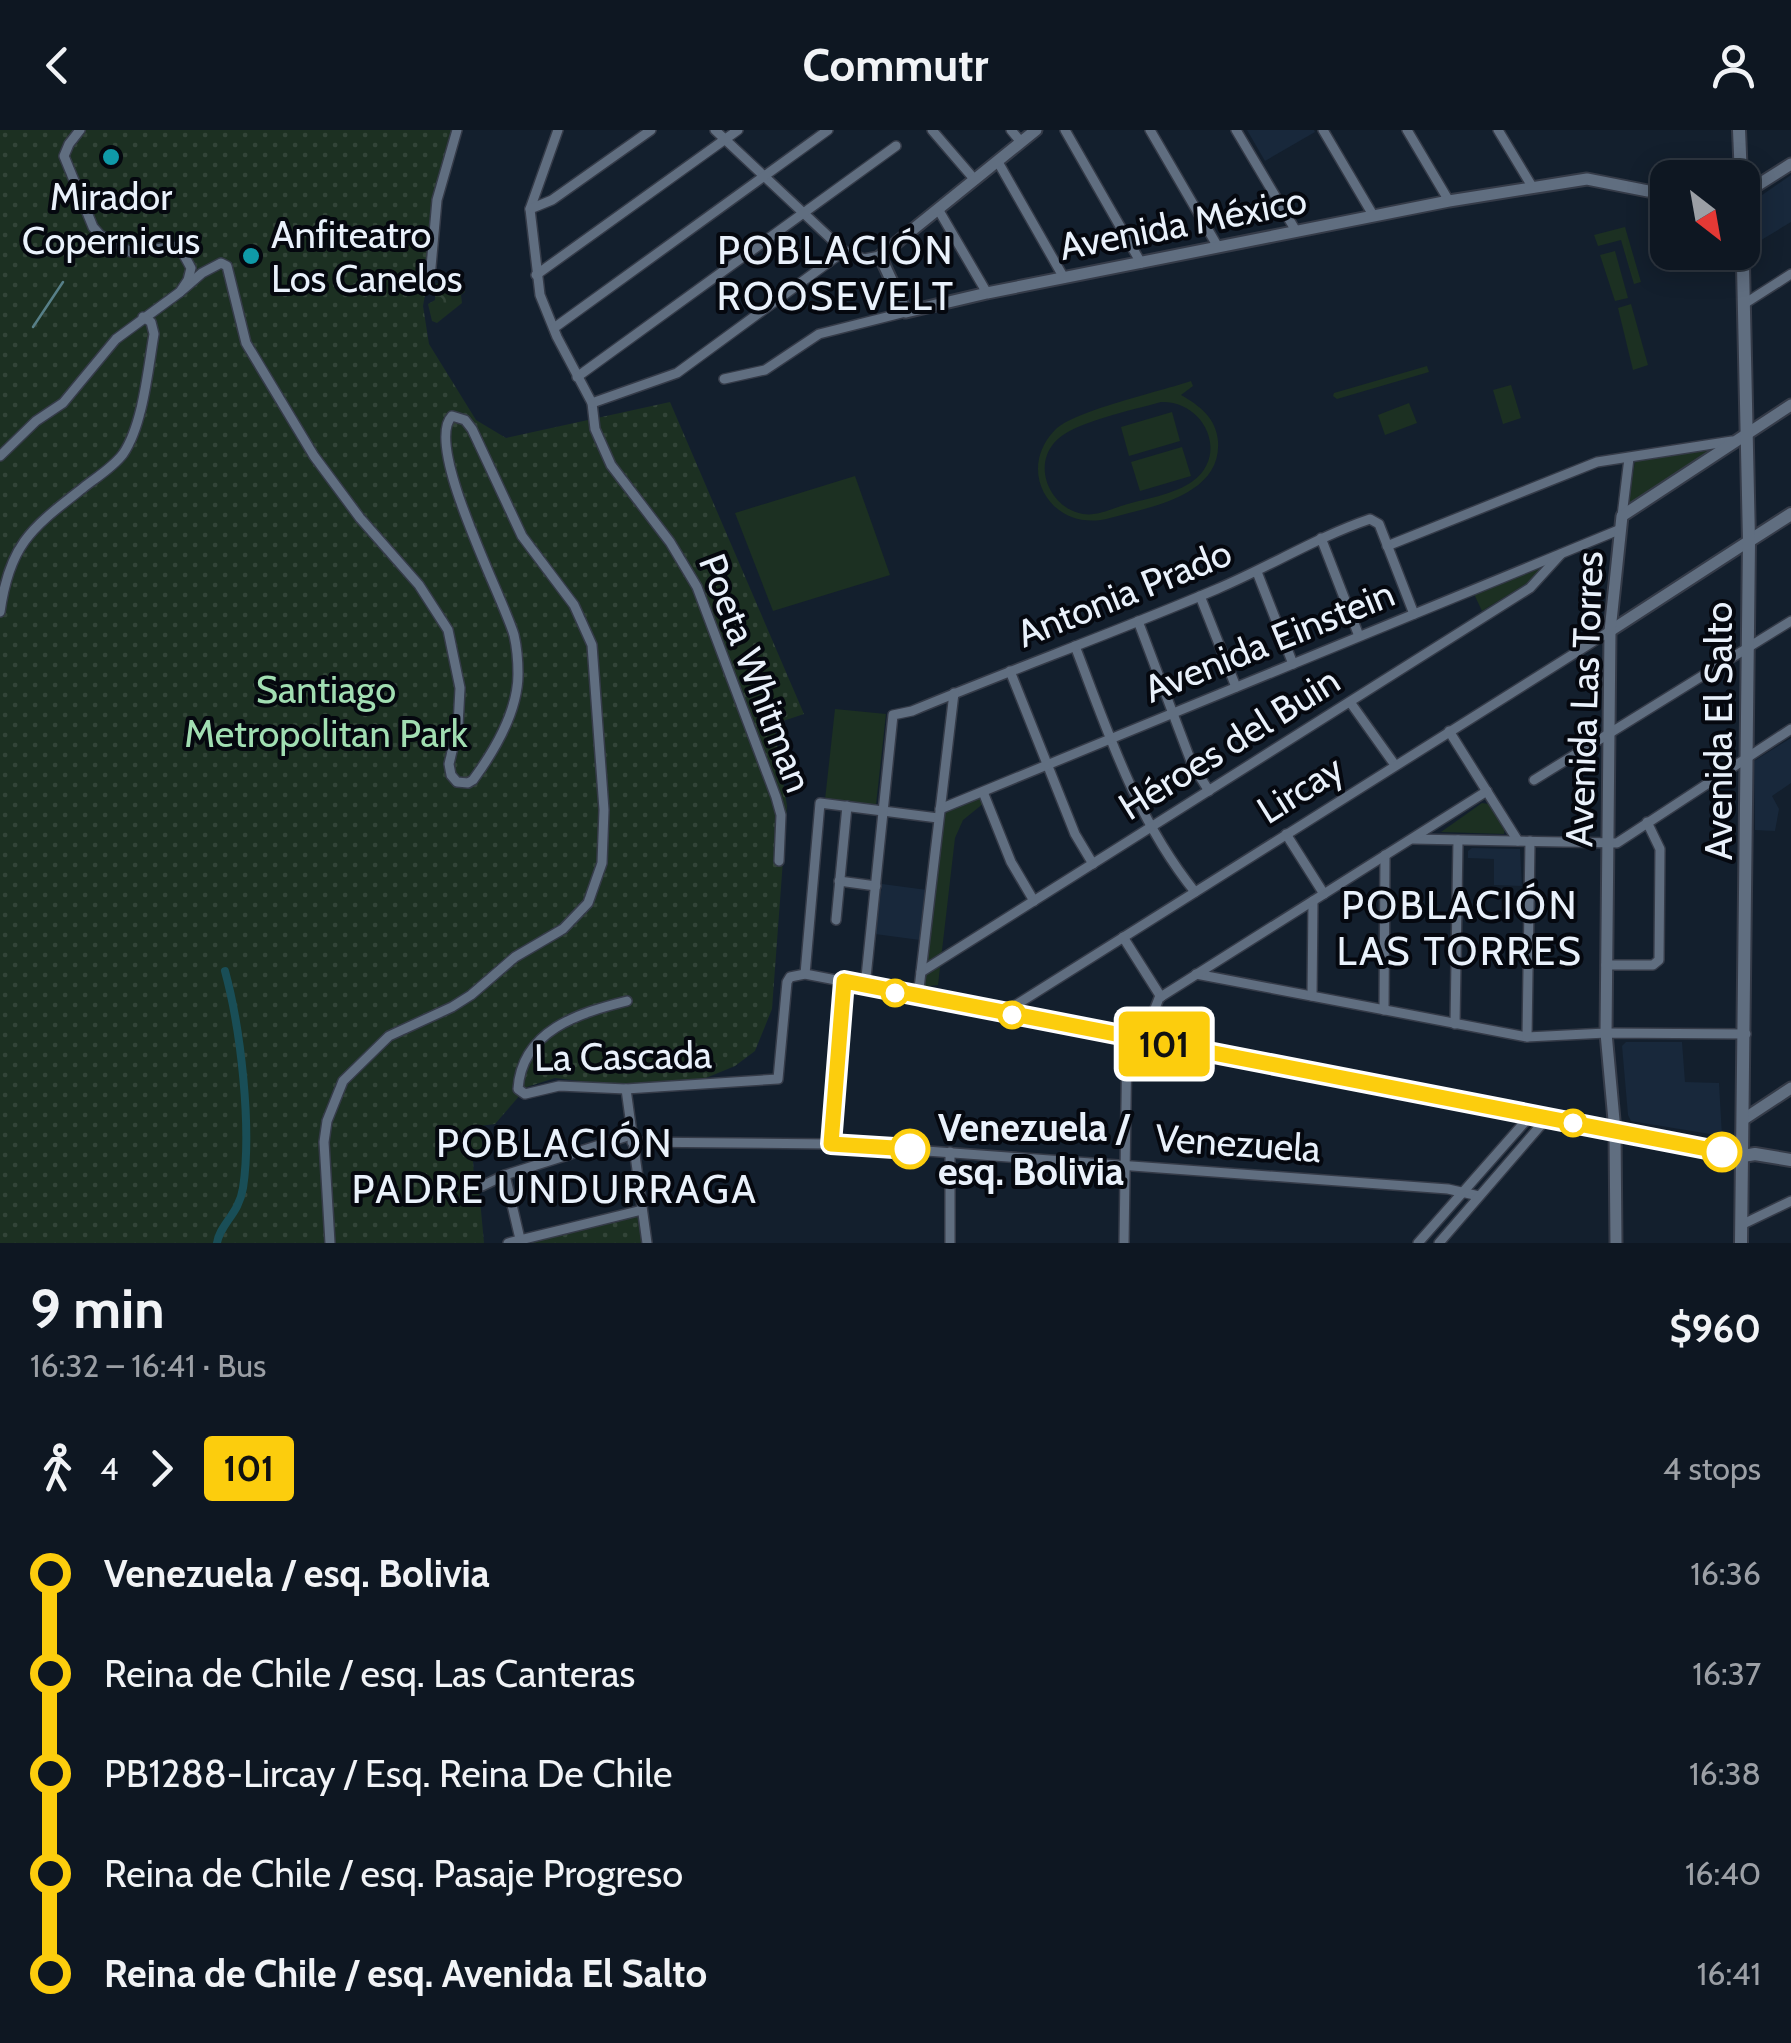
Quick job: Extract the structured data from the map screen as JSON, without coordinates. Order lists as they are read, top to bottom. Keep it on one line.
{"streets":{"main road":["Avenida El Salto","Lircay"],"street":["Avenida México","Antonia Prado","Avenida Einstein","Poeta Whitman","Avenida Las Torres","Héroes del Buin","La Cascada","Venezuela"]},"crossings":[["Avenida Einstein","Avenida Las Torres"],["Avenida Einstein","Avenida El Salto"],["Avenida Einstein","Héroes del Buin"],["Avenida Las Torres","Lircay"],["Avenida El Salto","Lircay"]],"districts":["POBLACIÓN ROOSEVELT","POBLACIÓN LAS TORRES","POBLACIÓN PADRE UNDURRAGA"],"parks":["Santiago Metropolitan Park"],"places":["Mirador Copernicus","Anfiteatro Los Canelos","Venezuela / esq. Bolivia"],"lines":["bus line 101"],"north":"bottom right","page":{"header":"Commutr","on_map":"101","heading":["9 min","16:32 – 16:41 · Bus","$960"],"legs":["4","101","4 stops"],"list":[{"name":"Venezuela / esq. Bolivia","value":"16:36"},{"name":"Reina de Chile / esq. Las Canteras","value":"16:37"},{"name":"PB1288-Lircay / Esq. Reina De Chile","value":"16:38"},{"name":"Reina de Chile / esq. Pasaje Progreso","value":"16:40"},{"name":"Reina de Chile / esq. Avenida El Salto","value":"16:41"}]}}
